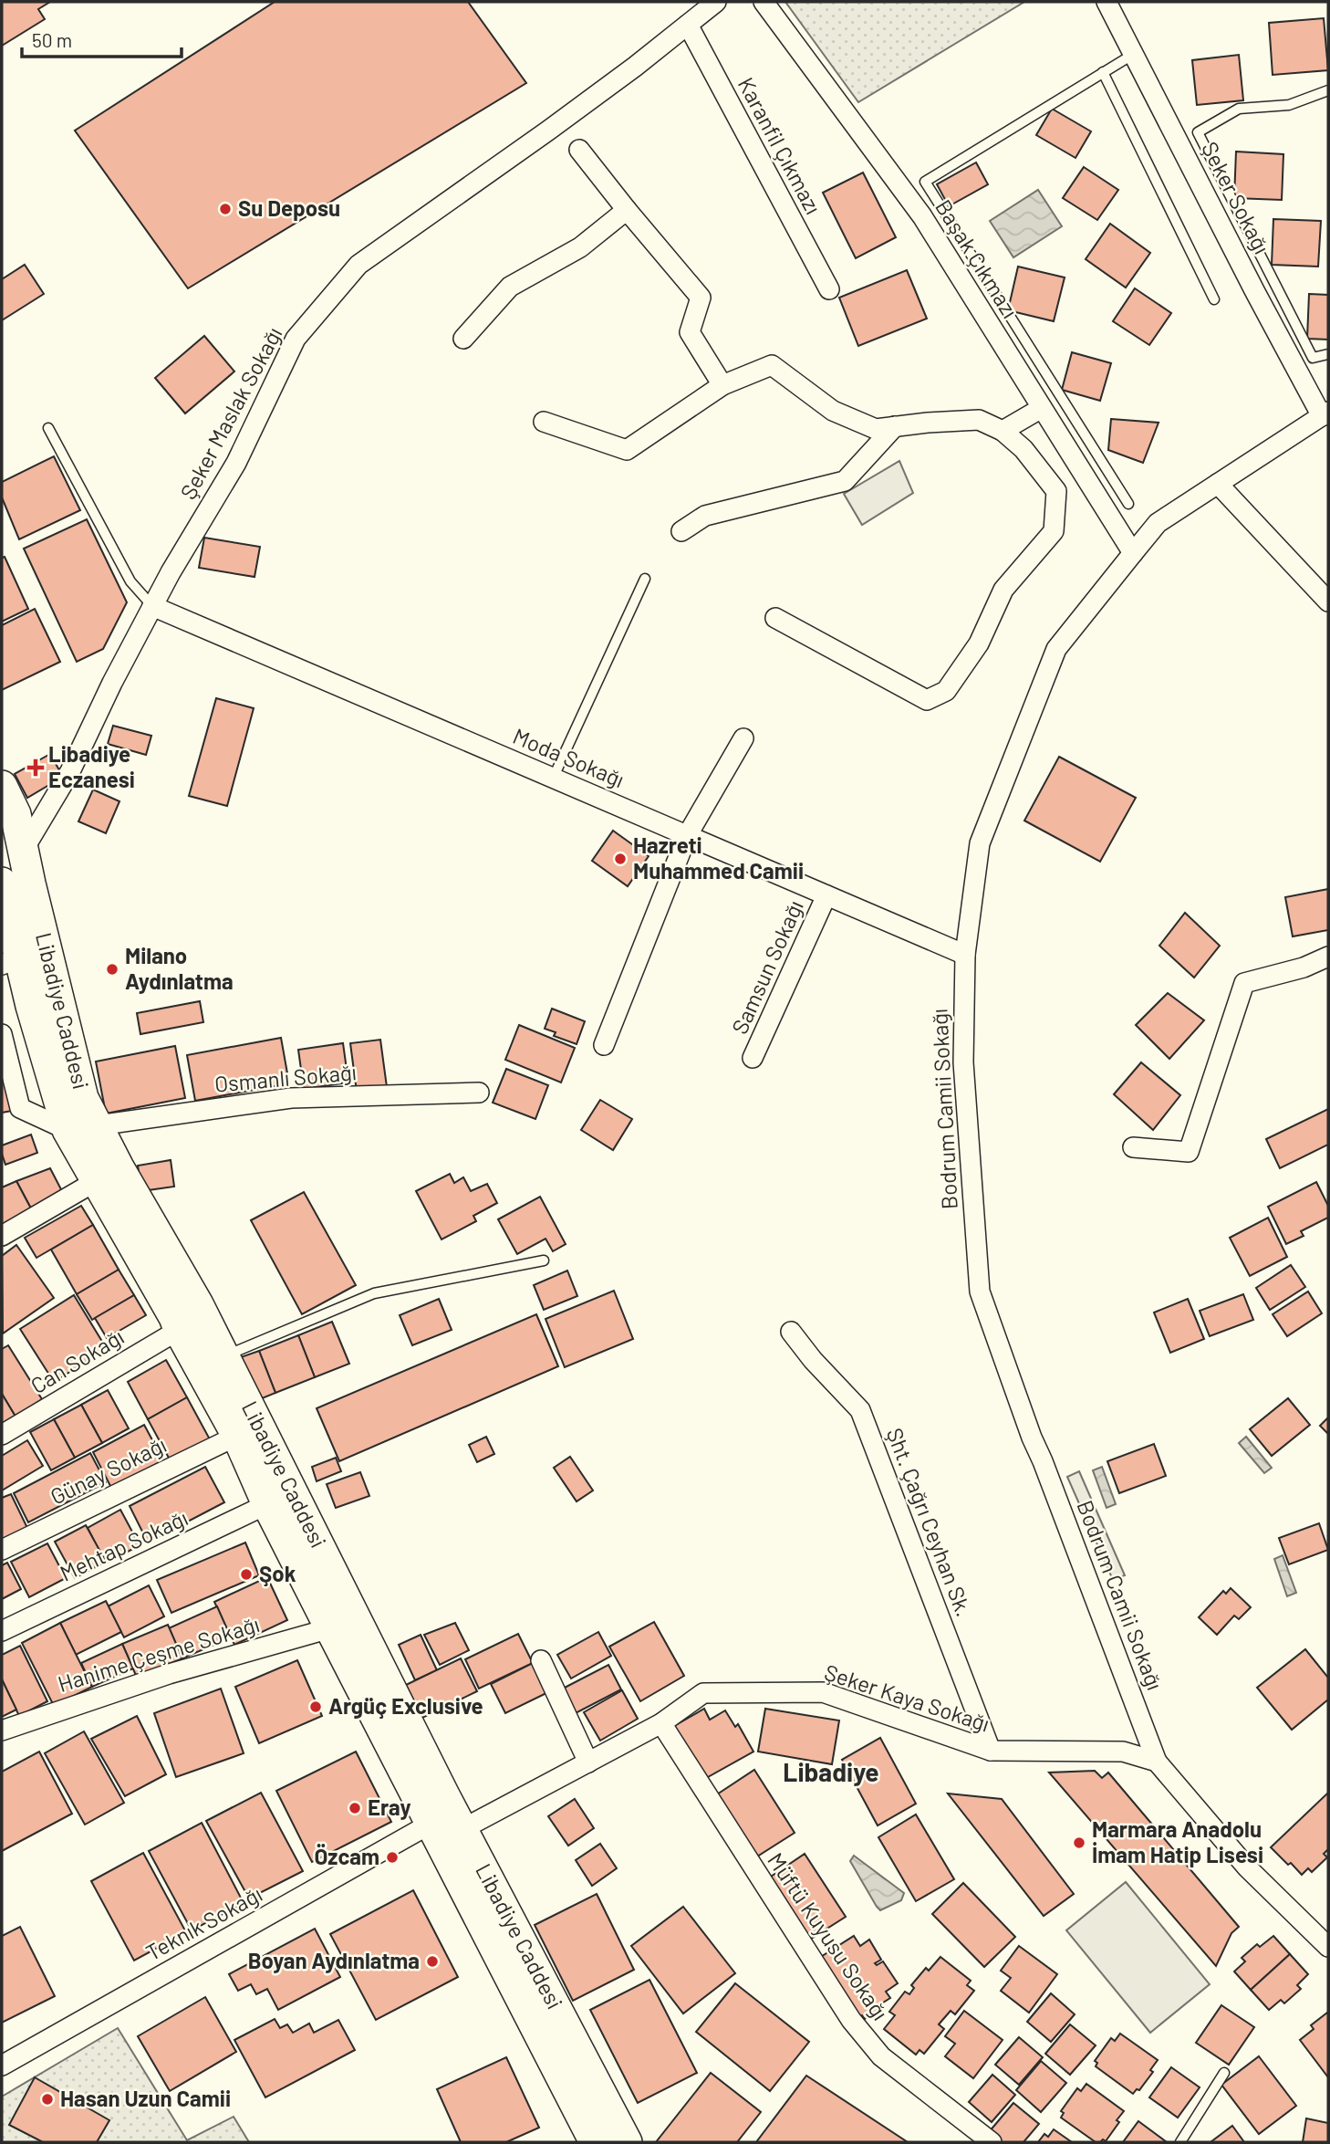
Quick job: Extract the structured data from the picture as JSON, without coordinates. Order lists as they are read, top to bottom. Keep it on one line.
{"streets":{"main road":["Libadiye Caddesi"],"street":["Karanfil Çıkmazı","Şeker Sokağı","Başak Çıkmazı","Şeker Maslak Sokağı","Moda Sokağı","Samsun Sokağı","Osmanlı Sokağı","Bodrum Camii Sokağı","Can Sokağı","Günay Sokağı","Şht. Çağrı Ceyhan Sk.","Mehtap Sokağı","Hanime Çeşme Sokağı","Şeker Kaya Sokağı","Teknık Sokağı","Müftü Kuyusu Sokağı"]},"crossings":[["Karanfil Çıkmazı","Şeker Maslak Sokağı"],["Şeker Sokağı","Bodrum Camii Sokağı"],["Başak Çıkmazı","Bodrum Camii Sokağı"],["Şeker Maslak Sokağı","Moda Sokağı"],["Şeker Maslak Sokağı","Libadiye Caddesi"],["Moda Sokağı","Samsun Sokağı"],["Moda Sokağı","Bodrum Camii Sokağı"],["Libadiye Caddesi","Osmanlı Sokağı"],["Libadiye Caddesi","Can Sokağı"],["Libadiye Caddesi","Günay Sokağı"],["Libadiye Caddesi","Mehtap Sokağı"],["Libadiye Caddesi","Hanime Çeşme Sokağı"],["Libadiye Caddesi","Şeker Kaya Sokağı"],["Libadiye Caddesi","Teknık Sokağı"],["Bodrum Camii Sokağı","Şeker Kaya Sokağı"],["Şht. Çağrı Ceyhan Sk.","Şeker Kaya Sokağı"],["Şeker Kaya Sokağı","Müftü Kuyusu Sokağı"]],"districts":["Libadiye"],"places":{"other":["Su Deposu","Hazreti Muhammed Camii","Milano Aydınlatma","Şok","Argüç Exclusive","Eray","Marmara Anadolu İmam Hatip Lisesi","Özcam","Boyan Aydınlatma","Hasan Uzun Camii"],"health":["Libadiye Eczanesi"]},"scale_bar":"50 m"}
